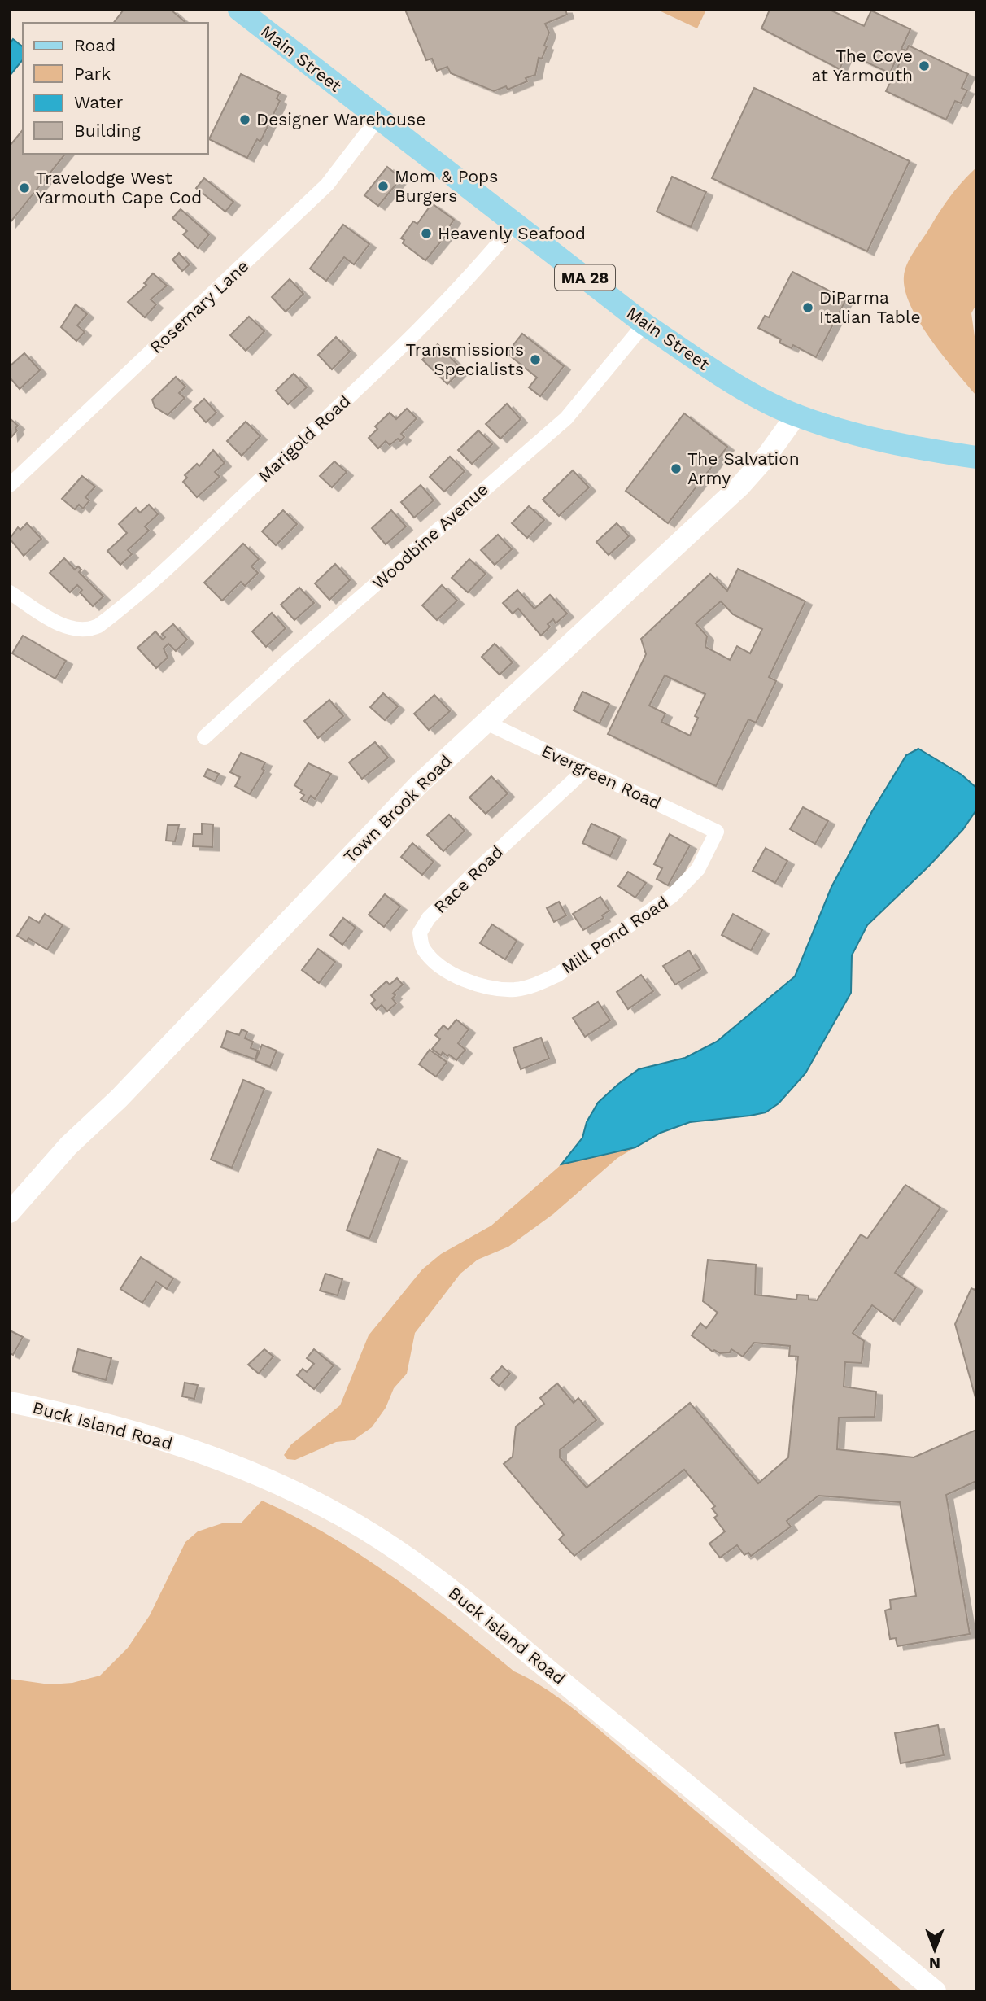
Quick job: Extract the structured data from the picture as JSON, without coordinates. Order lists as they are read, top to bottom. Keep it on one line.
{"streets":{"main road":["Main Street","MA 28","Town Brook Road","Buck Island Road"],"street":["Rosemary Lane","Marigold Road","Woodbine Avenue","Evergreen Road","Race Road","Mill Pond Road"]},"crossings":[["Main Street","Rosemary Lane"],["Main Street","Marigold Road"],["Main Street","Woodbine Avenue"],["Main Street","Town Brook Road"],["Evergreen Road","Town Brook Road"],["Evergreen Road","Race Road"],["Evergreen Road","Mill Pond Road"],["Race Road","Mill Pond Road"]],"places":["The Cove at Yarmouth","Designer Warehouse","Mom & Pops Burgers","Travelodge West Yarmouth Cape Cod","Heavenly Seafood","DiParma Italian Table","Transmissions Specialists","The Salvation Army"],"legend":["Road","Park","Water","Building"],"north":"bottom"}
